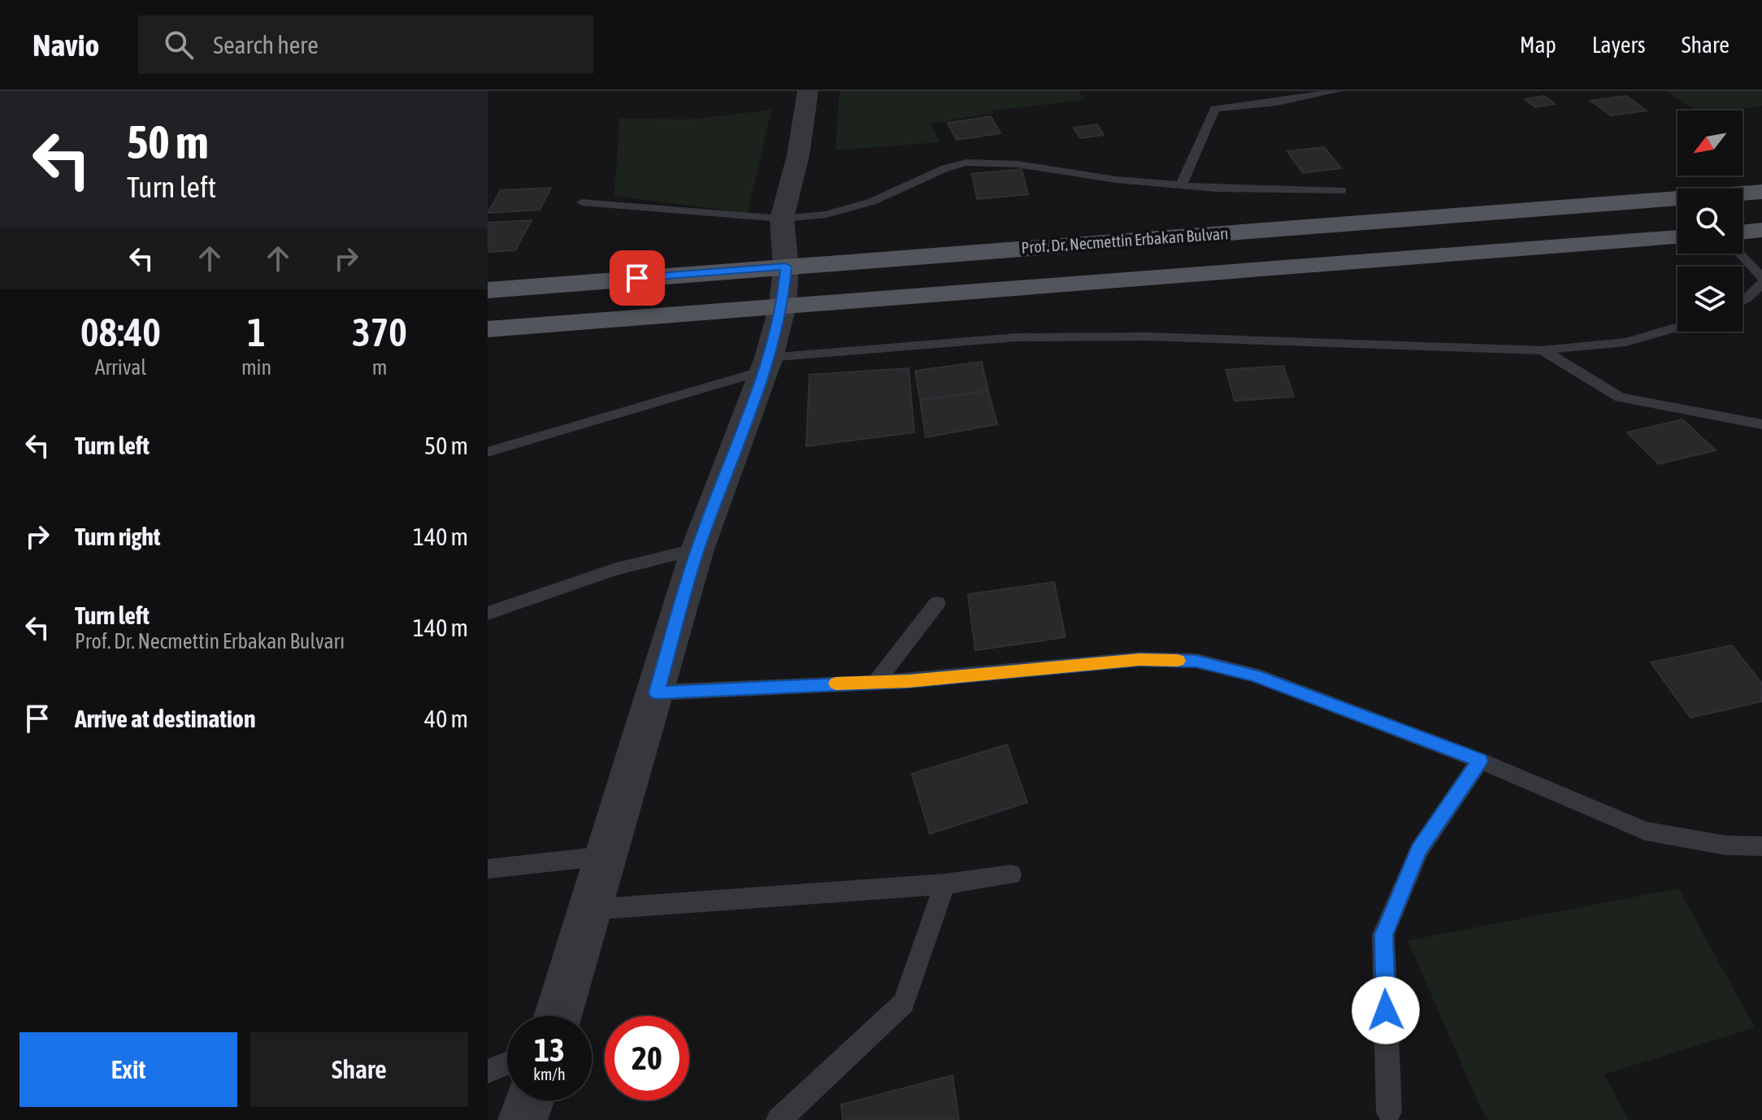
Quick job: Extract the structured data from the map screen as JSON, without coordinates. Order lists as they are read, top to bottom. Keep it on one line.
{"streets":{"main road":["Prof. Dr. Necmettin Erbakan Bulvarı"]},"north":"bottom left","page":{"header":"Navio","search":"Search here","nav":["Map","Layers","Share"],"turn":["50 m","Turn left"],"eta":["08:40","Arrival","1","min","370","m"],"list":[{"name":"Turn left","value":"50 m"},{"name":"Turn right","value":"140 m"},{"name":"Turn left","note":"Prof. Dr. Necmettin Erbakan Bulvarı","value":"140 m"},{"name":"Arrive at destination","value":"40 m"}],"speed":"13 km/h","limit":"20","buttons":["Exit","Share"]}}
